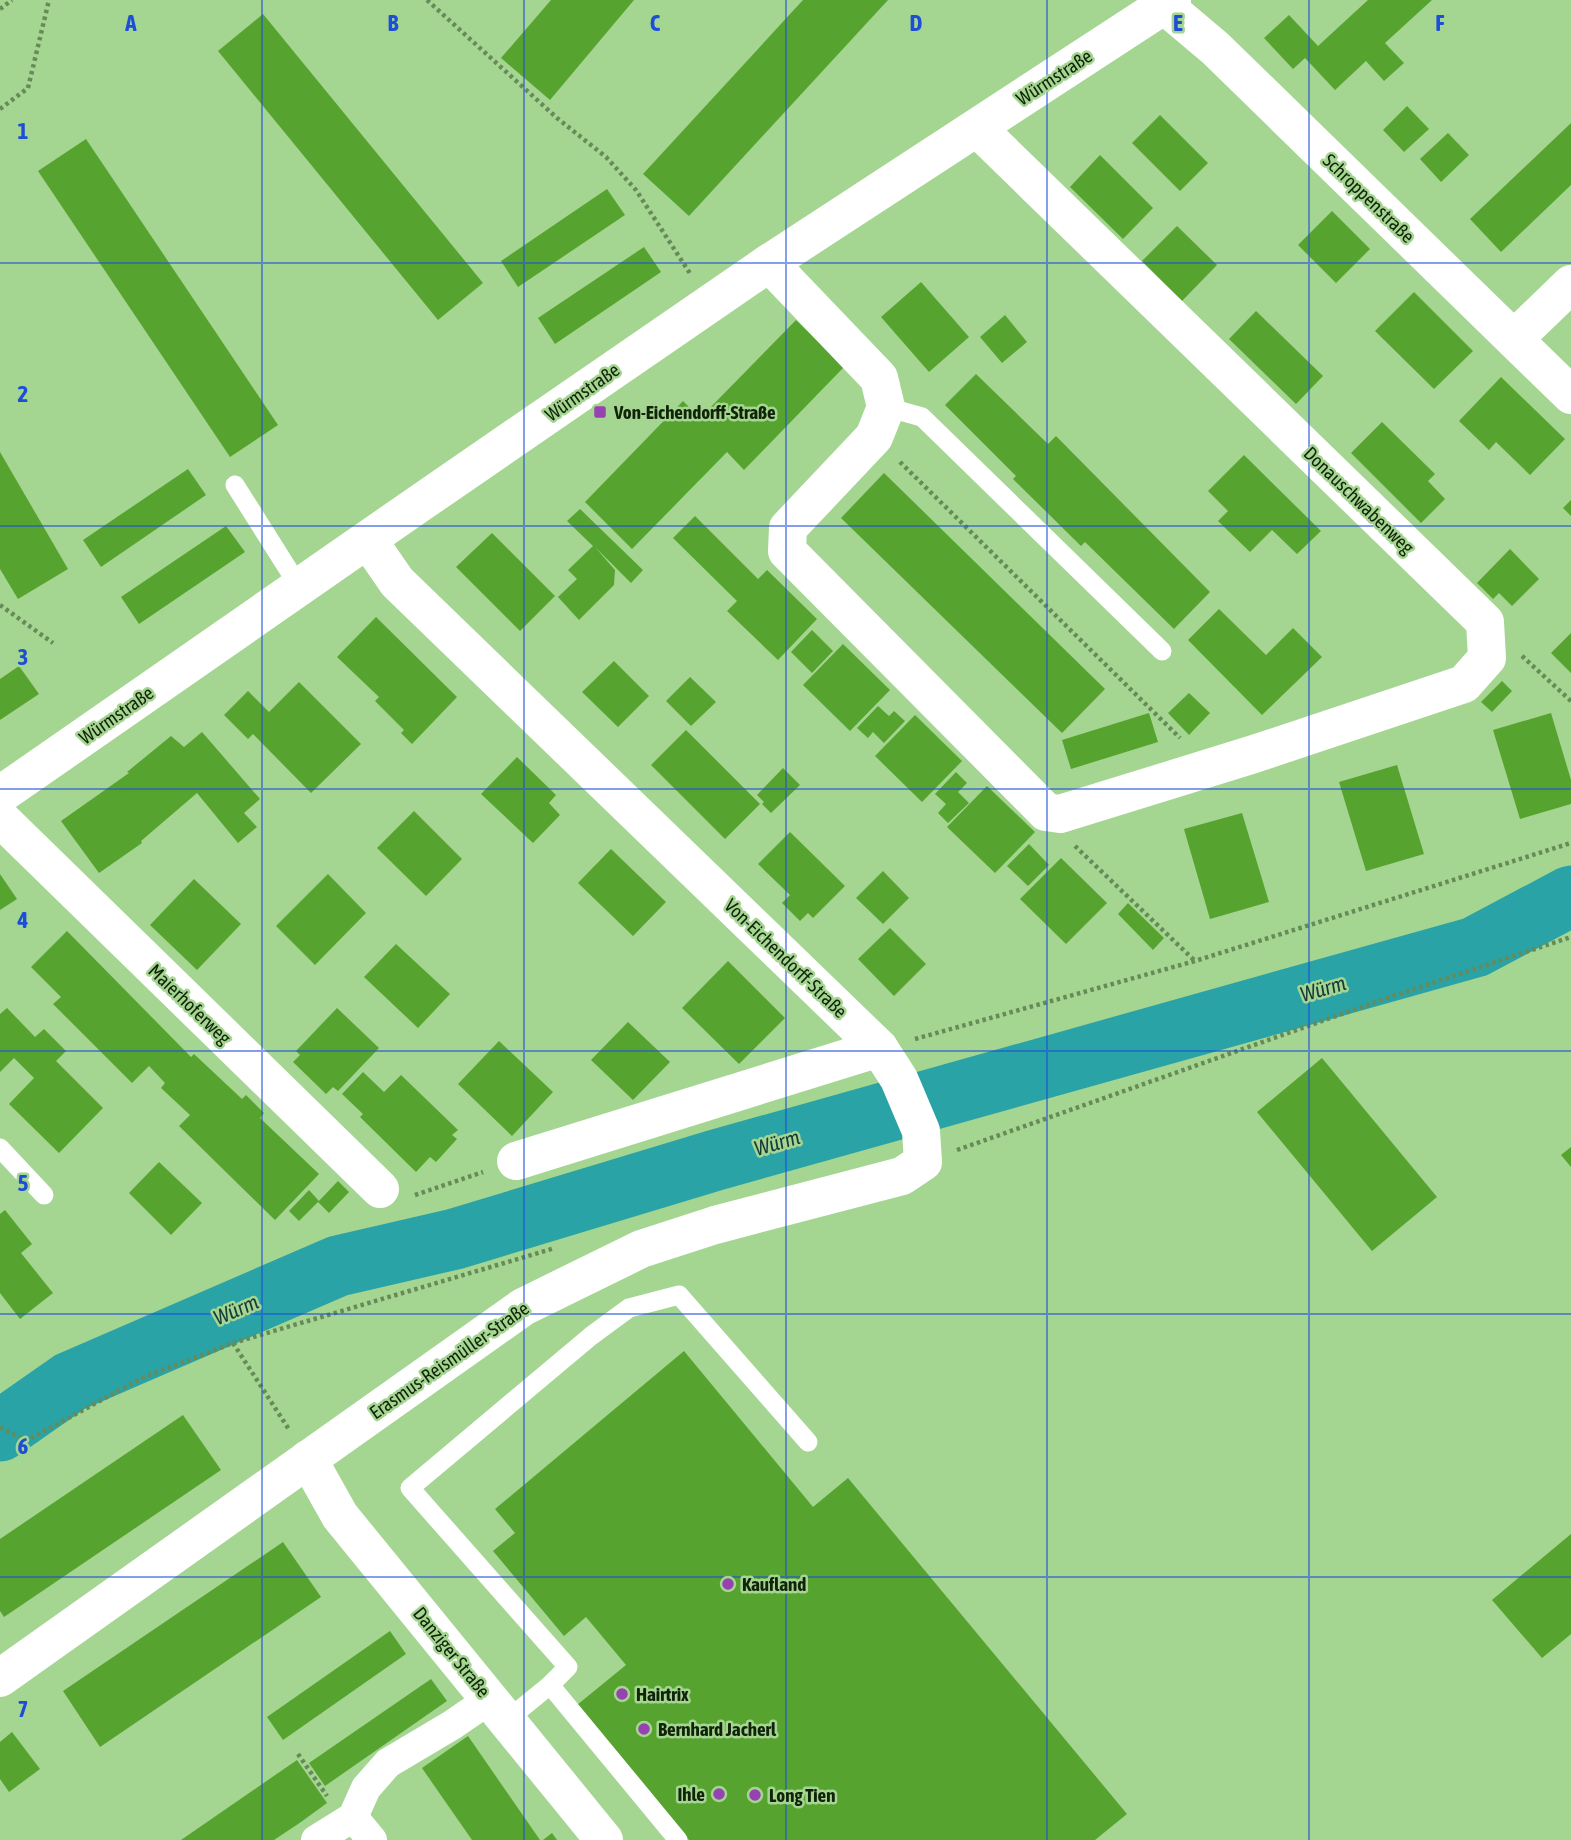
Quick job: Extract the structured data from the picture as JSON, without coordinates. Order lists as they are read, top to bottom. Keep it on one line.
{"streets":{"street":["Würmstraße","Schroppenstraße","Donauschwabenweg","Von-Eichendorff-Straße","Maierhoferweg","Erasmus-Reismüller-Straße","Danziger Straße"]},"crossings":[["Würmstraße","Schroppenstraße"],["Würmstraße","Donauschwabenweg"],["Würmstraße","Von-Eichendorff-Straße"],["Von-Eichendorff-Straße","Erasmus-Reismüller-Straße"],["Erasmus-Reismüller-Straße","Danziger Straße"]],"water":["Würm"],"places":{"transit":["Von-Eichendorff-Straße"],"other":["Kaufland","Hairtrix","Bernhard Jacherl","Ihle","Long Tien"]},"grid":{"columns":["A","B","C","D","E","F"],"rows":["1","2","3","4","5","6","7"]}}
